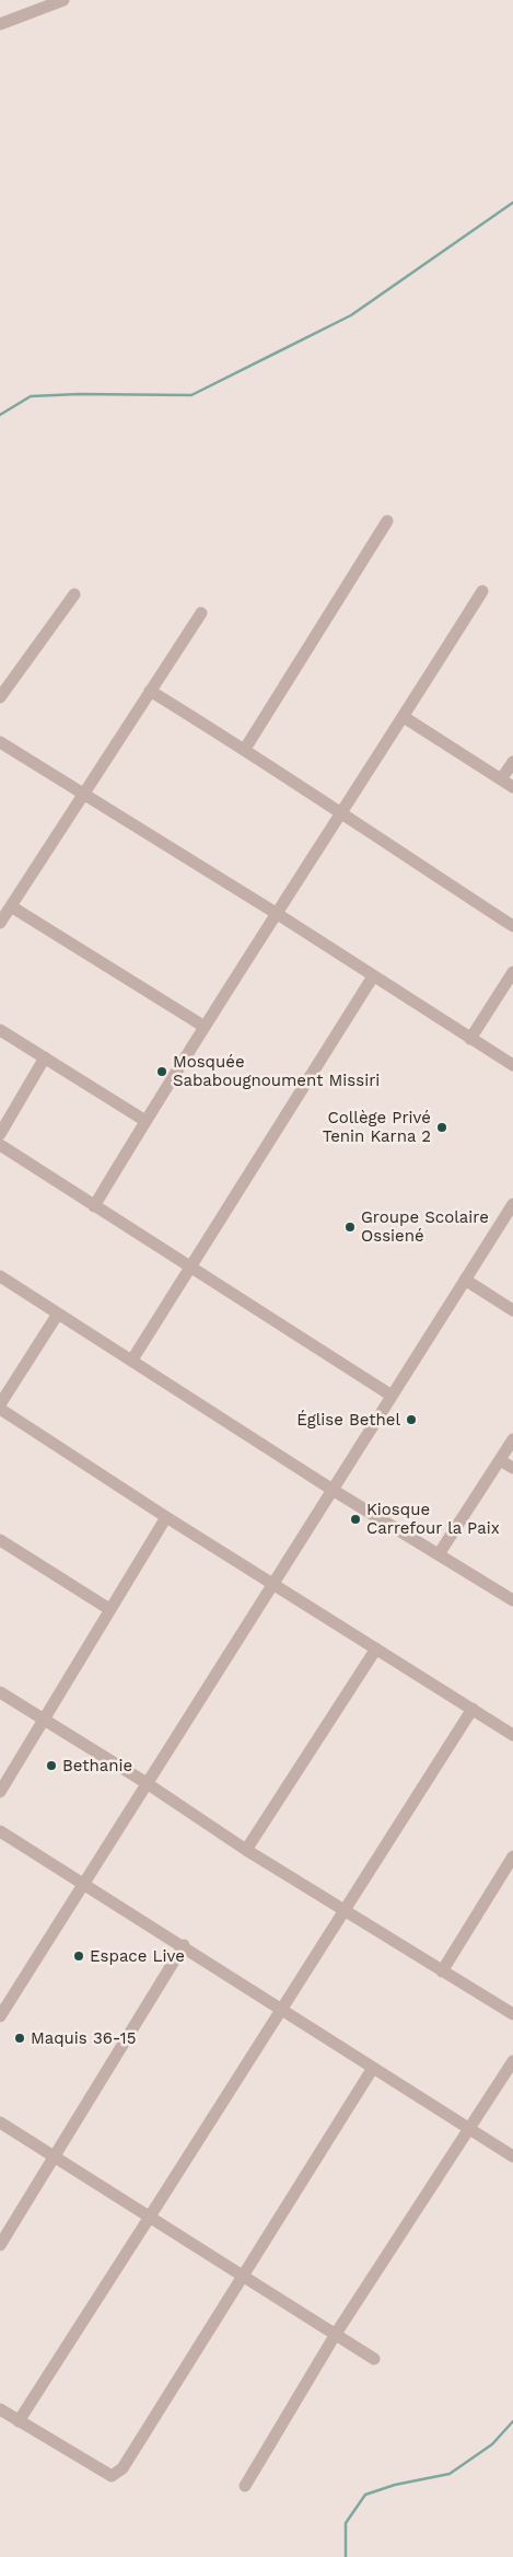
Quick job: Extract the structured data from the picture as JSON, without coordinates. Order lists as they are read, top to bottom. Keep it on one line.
{"places":["Mosquée Sababougnoument Missiri","Collège Privé Tenin Karna 2","Groupe Scolaire Ossiené","Église Bethel","Kiosque Carrefour la Paix","Bethanie","Espace Live","Maquis 36-15"]}
